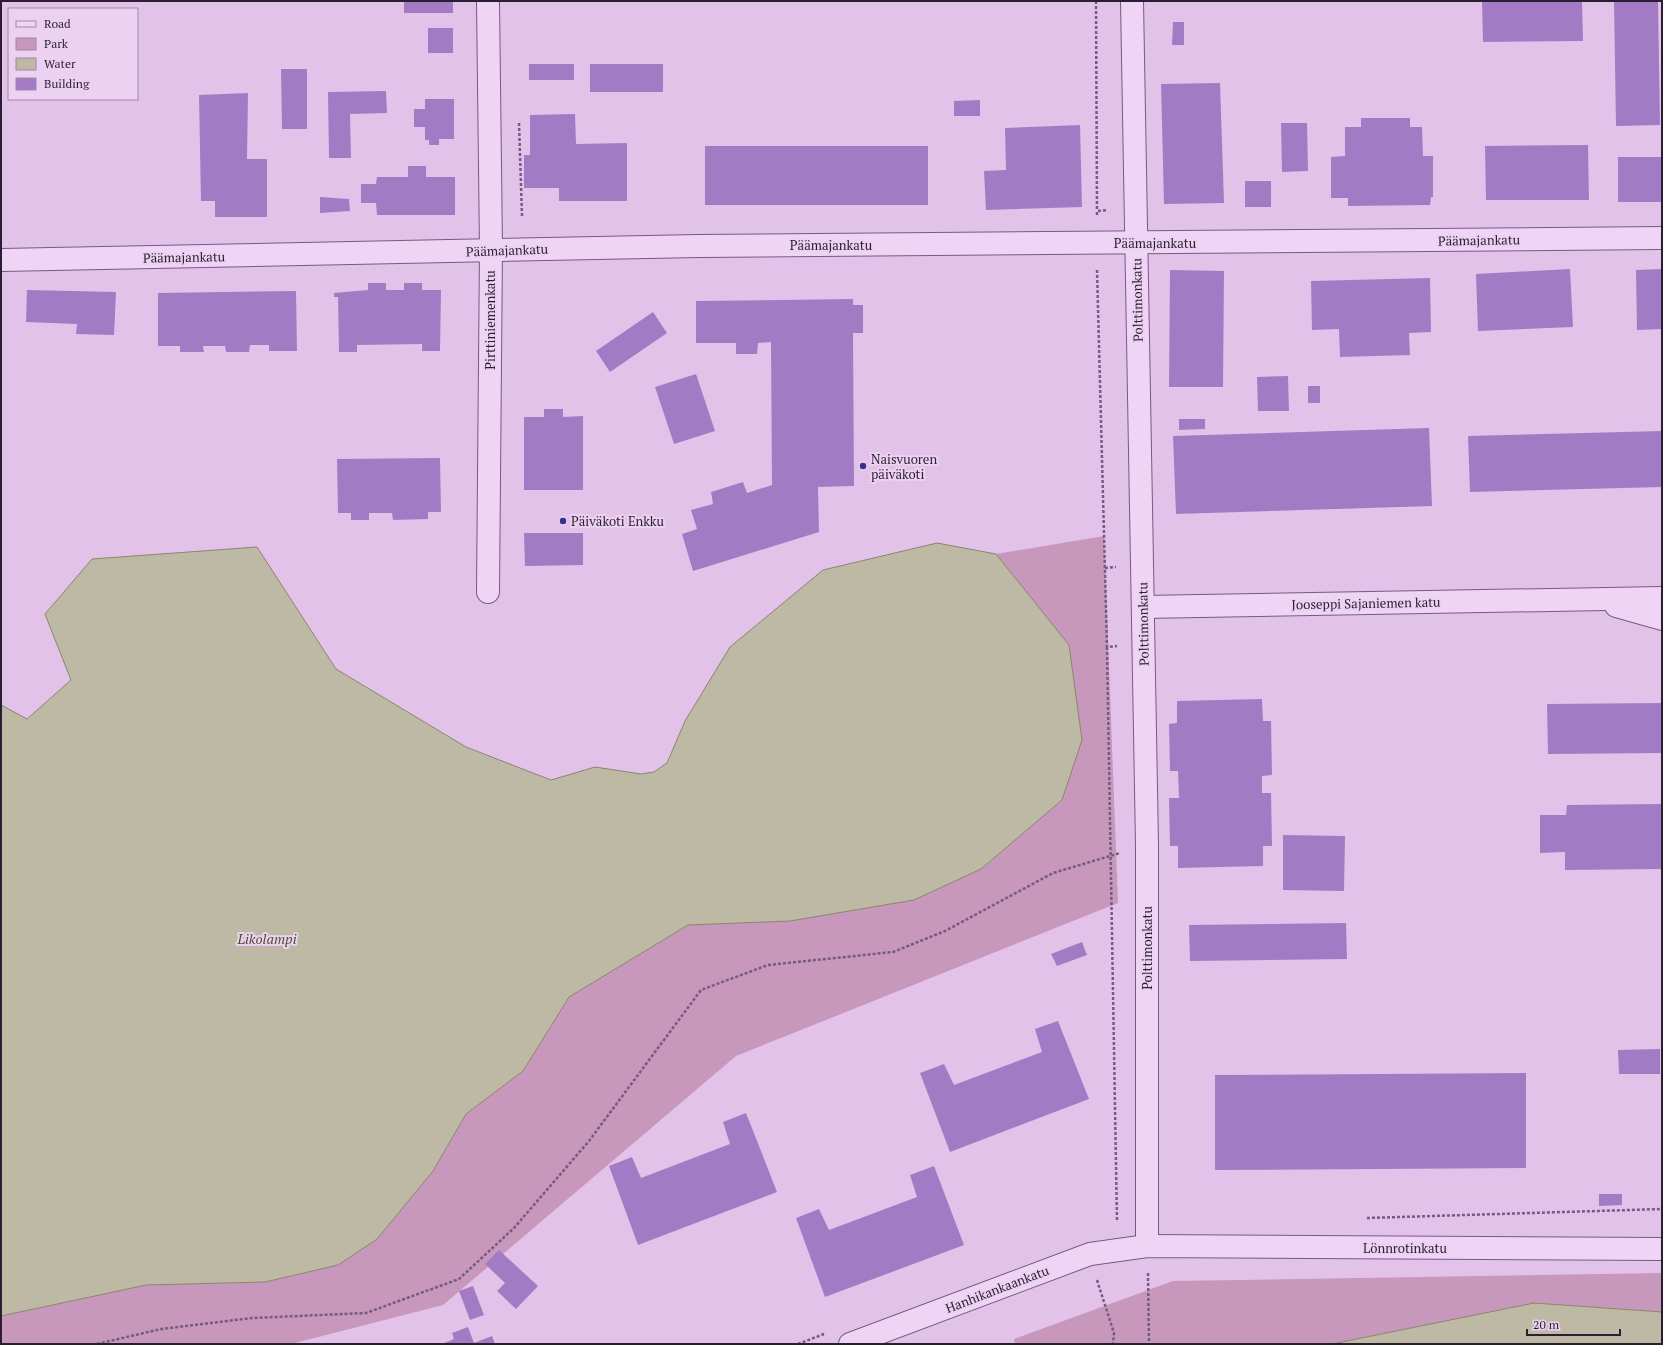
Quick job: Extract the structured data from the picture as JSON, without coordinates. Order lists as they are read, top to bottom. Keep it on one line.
{"streets":{"street":["Päämajankatu","Polttimonkatu","Pirttiniemenkatu","Jooseppi Sajaniemen katu","Lönnrotinkatu","Hanhikankaankatu"]},"crossings":[["Päämajankatu","Polttimonkatu"],["Päämajankatu","Pirttiniemenkatu"],["Polttimonkatu","Jooseppi Sajaniemen katu"],["Polttimonkatu","Lönnrotinkatu"],["Polttimonkatu","Hanhikankaankatu"],["Lönnrotinkatu","Hanhikankaankatu"]],"water":["Likolampi"],"places":["Naisvuoren päiväkoti","Päiväkoti Enkku"],"legend":["Road","Park","Water","Building"],"scale_bar":"20 m"}
